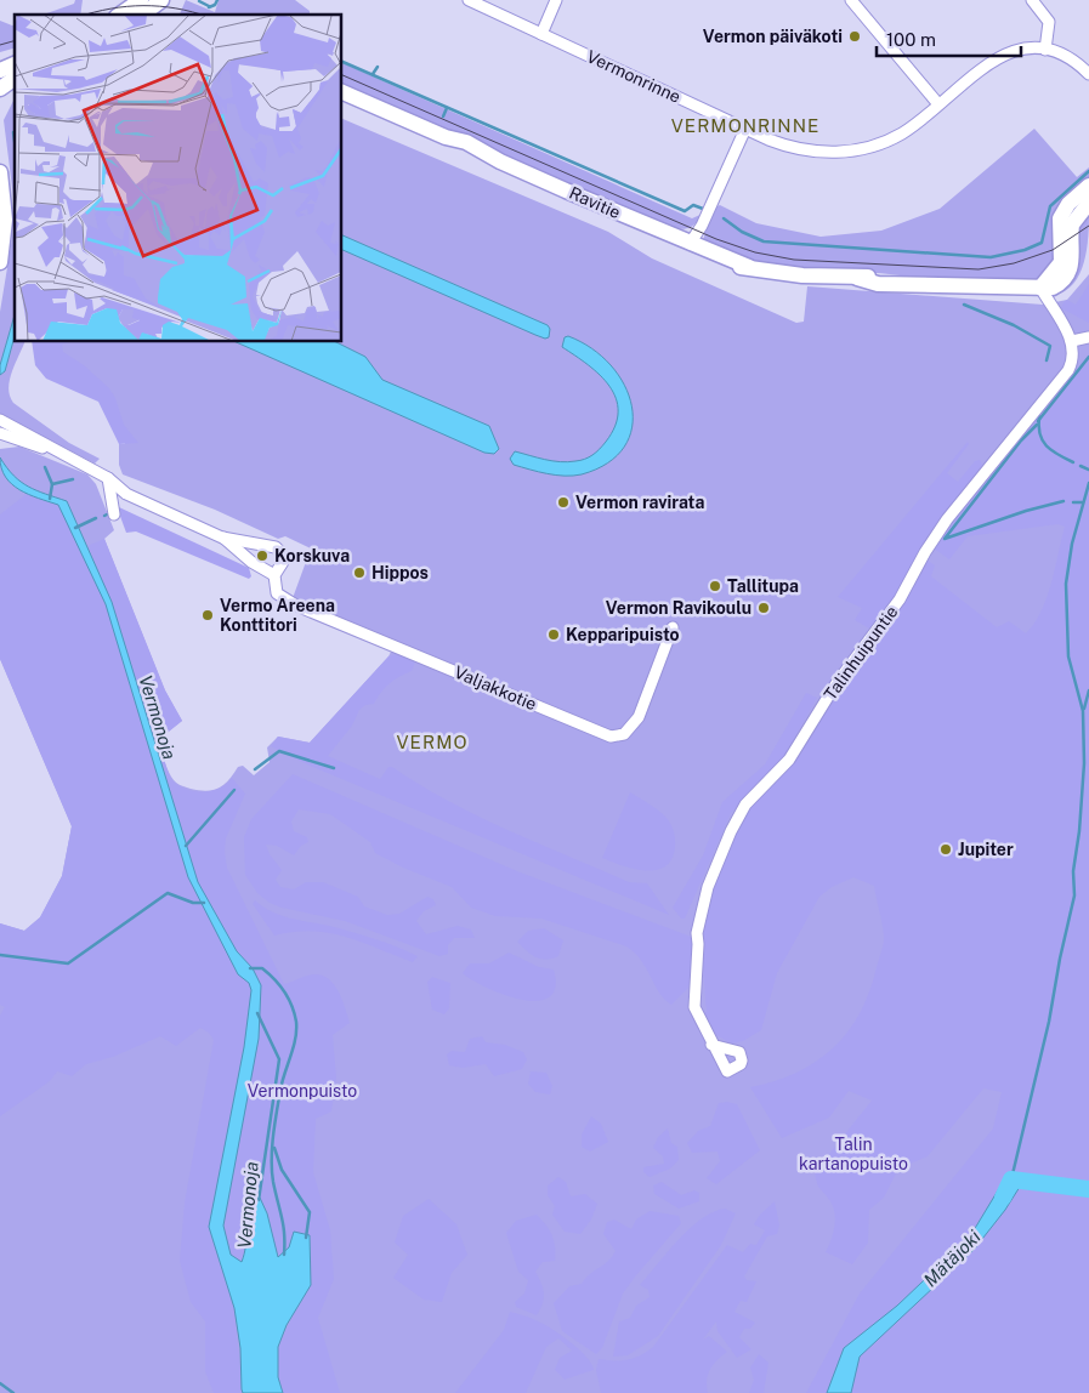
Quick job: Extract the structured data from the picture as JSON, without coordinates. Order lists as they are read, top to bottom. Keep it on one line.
{"streets":{"street":["Vermonrinne","Ravitie","Talinhuipuntie","Valjakkotie"]},"districts":["VERMONRINNE","VERMO"],"water":["Vermonoja","Mätäjoki"],"parks":["Vermonpuisto","Talin kartanopuisto"],"places":["Vermon päiväkoti","Vermon ravirata","Korskuva","Hippos","Tallitupa","Vermon Ravikoulu","Vermo Areena Konttitori","Kepparipuisto","Jupiter"],"scale_bar":"100 m"}
